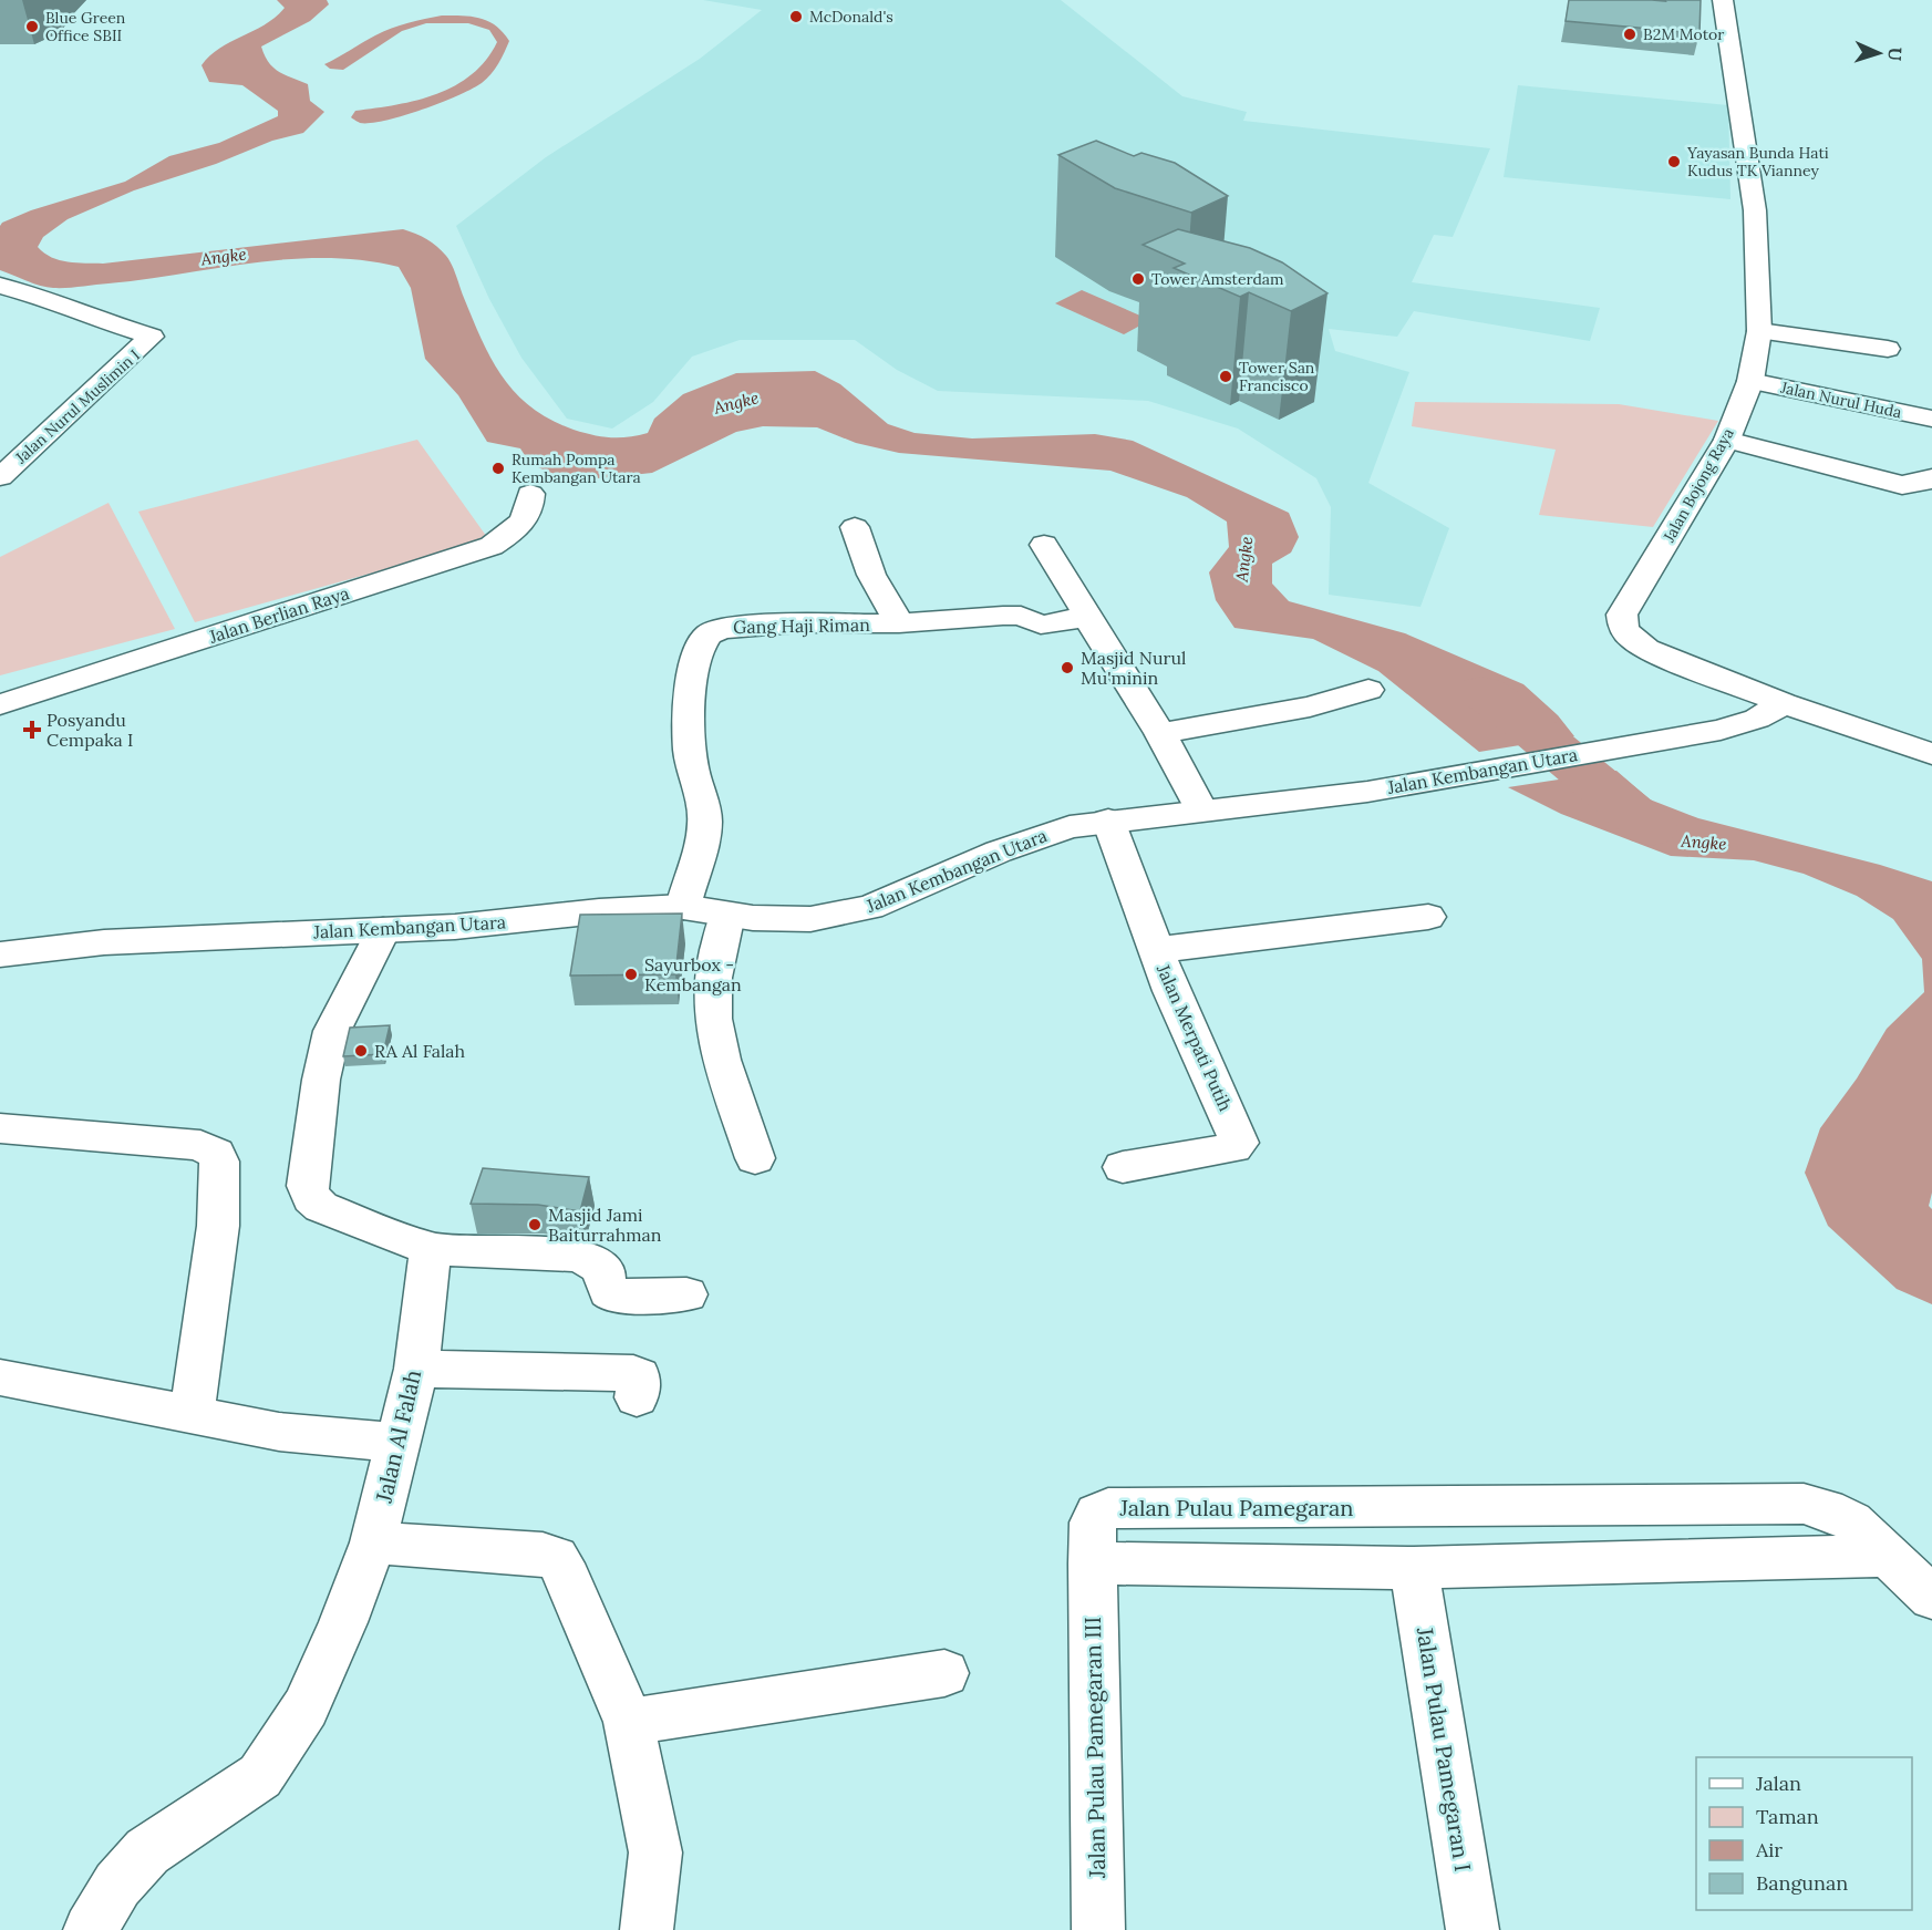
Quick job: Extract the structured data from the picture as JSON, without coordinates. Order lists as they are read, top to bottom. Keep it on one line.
{"streets":{"street":["Jalan Nurul Huda","Jalan Nurul Muslimin I","Jalan Bojong Raya","Jalan Berlian Raya","Gang Haji Riman","Jalan Kembangan Utara","Jalan Merpati Putih","Jalan Al Falah","Jalan Pulau Pamegaran","Jalan Pulau Pamegaran III","Jalan Pulau Pamegaran I"]},"crossings":[["Jalan Nurul Huda","Jalan Bojong Raya"],["Jalan Bojong Raya","Jalan Kembangan Utara"],["Gang Haji Riman","Jalan Kembangan Utara"],["Jalan Kembangan Utara","Jalan Merpati Putih"],["Jalan Pulau Pamegaran","Jalan Pulau Pamegaran III"]],"water":["Angke"],"places":{"other":["McDonald's","Blue Green Office SBII","B2M Motor","Yayasan Bunda Hati Kudus TK Vianney","Tower Amsterdam","Tower San Francisco","Rumah Pompa Kembangan Utara","Masjid Nurul Mu'minin","Sayurbox - Kembangan","RA Al Falah","Masjid Jami Baiturrahman"],"health":["Posyandu Cempaka I"]},"legend":["Jalan","Taman","Air","Bangunan"],"north":"right"}
